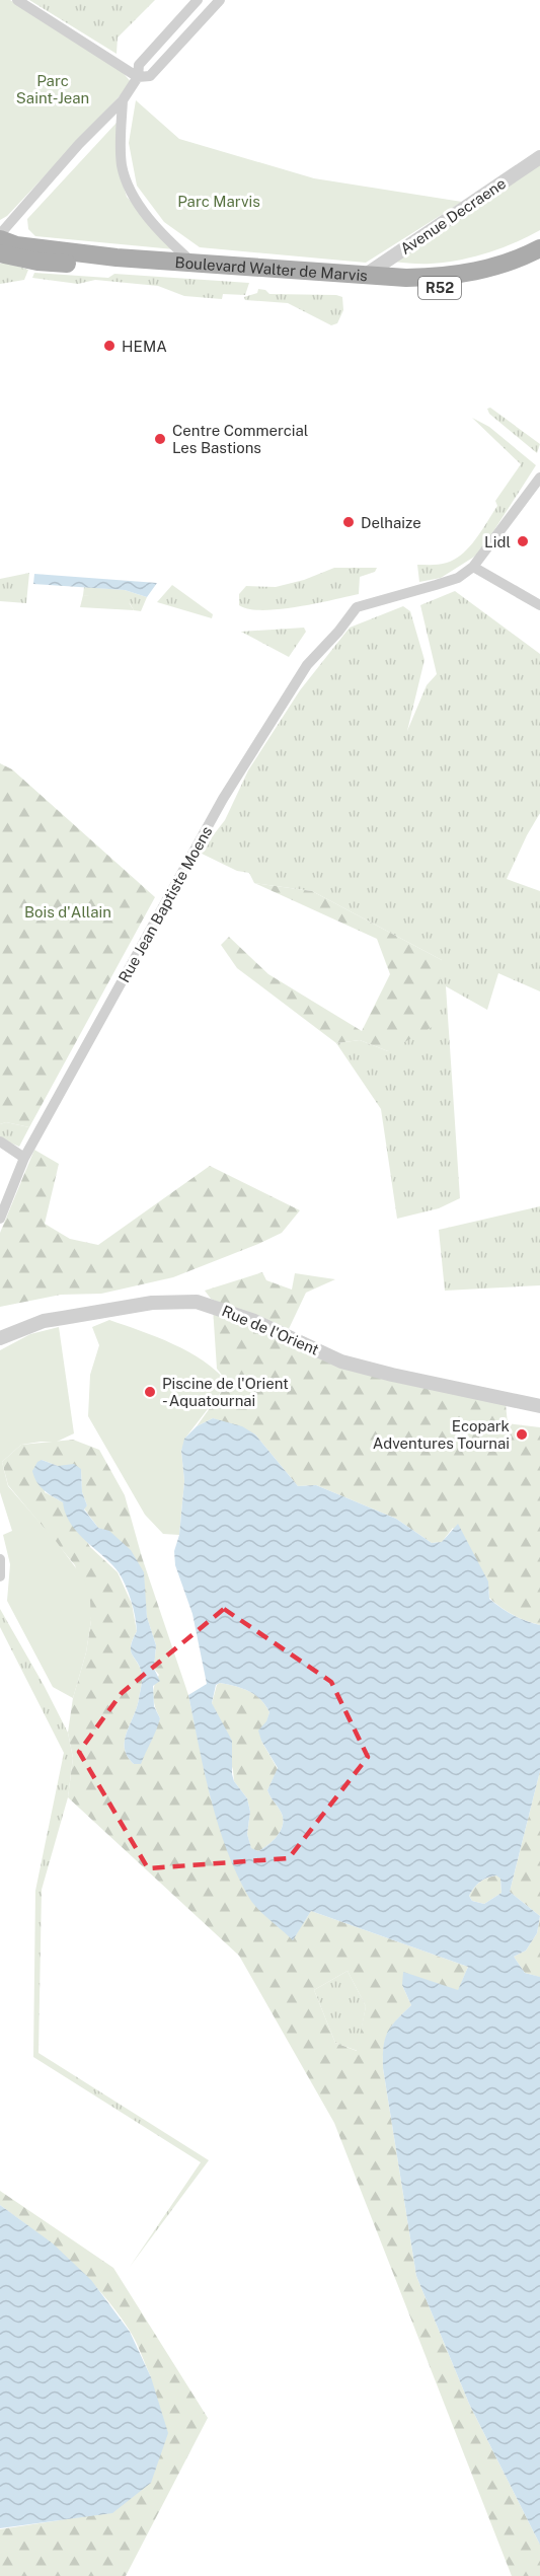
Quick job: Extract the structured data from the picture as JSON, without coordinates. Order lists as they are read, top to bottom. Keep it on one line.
{"streets":{"main road":["Boulevard Walter de Marvis","R52"],"street":["Avenue Decraene","Rue Jean Baptiste Moens","Rue de l'Orient"]},"crossings":[["Avenue Decraene","Boulevard Walter de Marvis"]],"parks":["Parc Saint-Jean","Parc Marvis","Bois d'Allain"],"places":["HEMA","Centre Commercial Les Bastions","Delhaize","Lidl","Piscine de l'Orient - Aquatournai","Ecopark Adventures Tournai"]}
